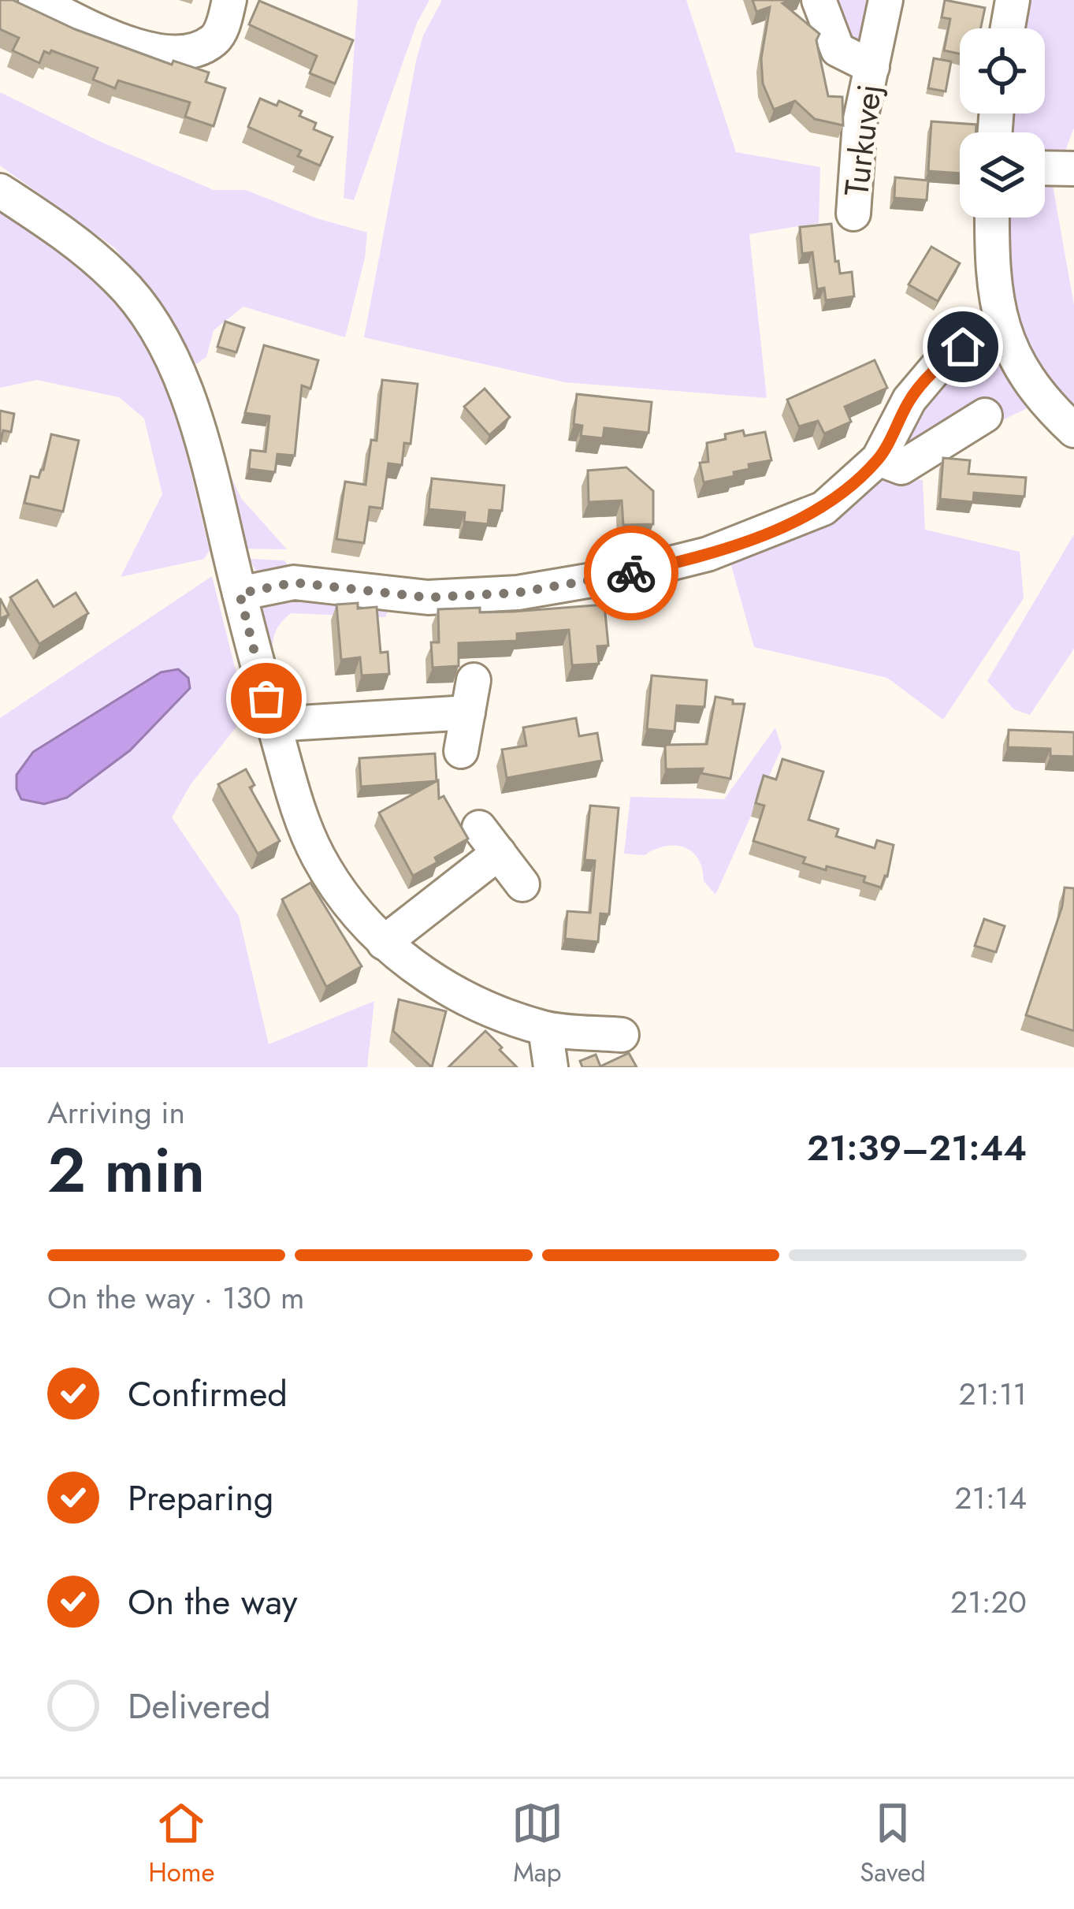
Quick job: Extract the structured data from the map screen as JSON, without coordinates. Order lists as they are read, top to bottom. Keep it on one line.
{"streets":{"street":["Turkuvej"]},"page":{"heading":["2 min","Arriving in","21:39–21:44"],"bar":"On the way · 130 m","list":[["Confirmed","21:11"],["Preparing","21:14"],["On the way","21:20"],"Delivered"],"tabs":["Home","Map","Saved"]}}
